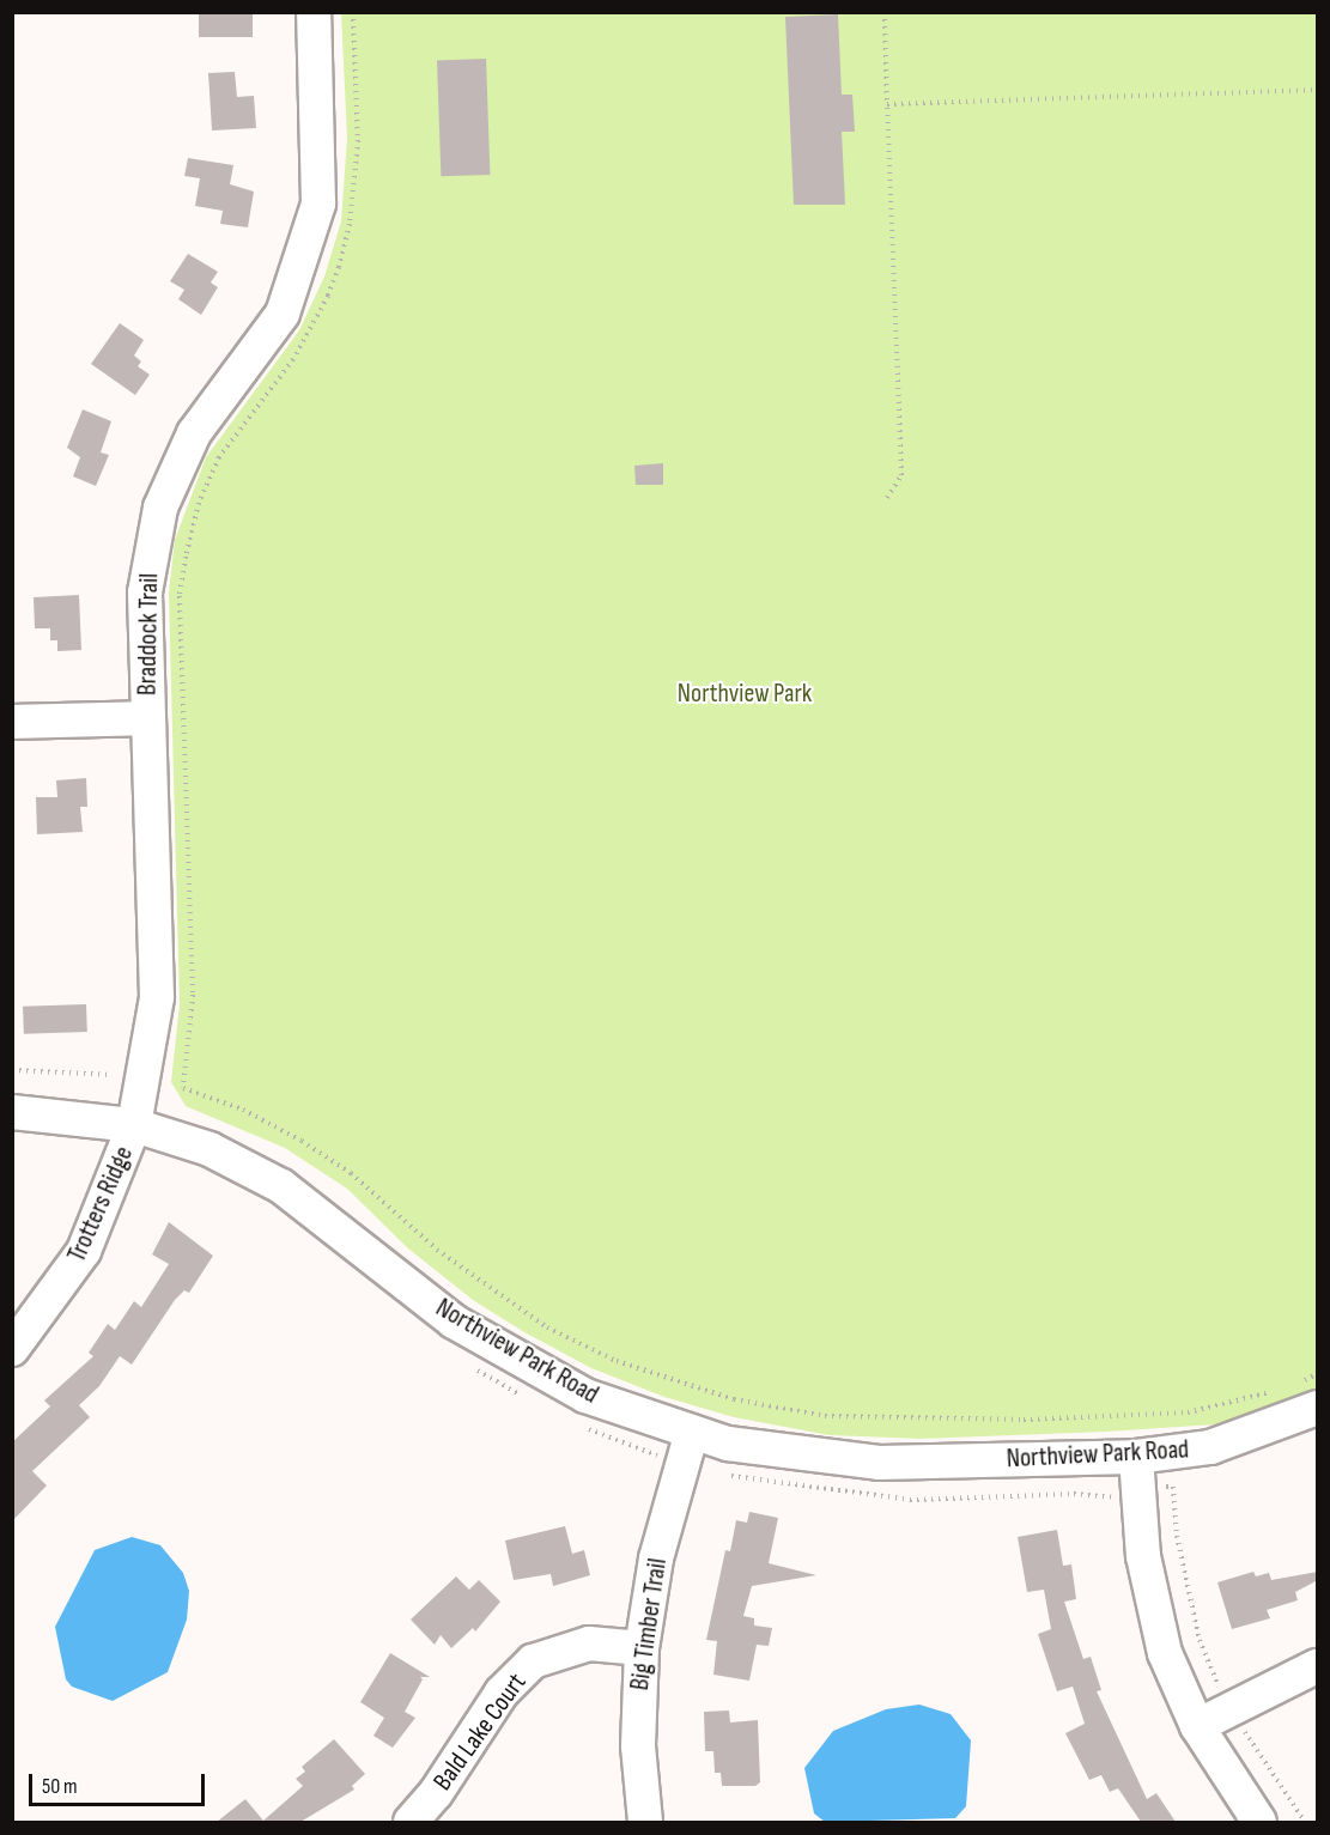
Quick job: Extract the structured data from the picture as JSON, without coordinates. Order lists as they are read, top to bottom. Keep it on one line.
{"streets":{"street":["Braddock Trail","Trotters Ridge","Northview Park Road","Big Timber Trail","Bald Lake Court"]},"crossings":[["Braddock Trail","Trotters Ridge"],["Braddock Trail","Northview Park Road"],["Trotters Ridge","Northview Park Road"],["Northview Park Road","Big Timber Trail"],["Big Timber Trail","Bald Lake Court"]],"parks":["Northview Park"],"scale_bar":"50 m"}
